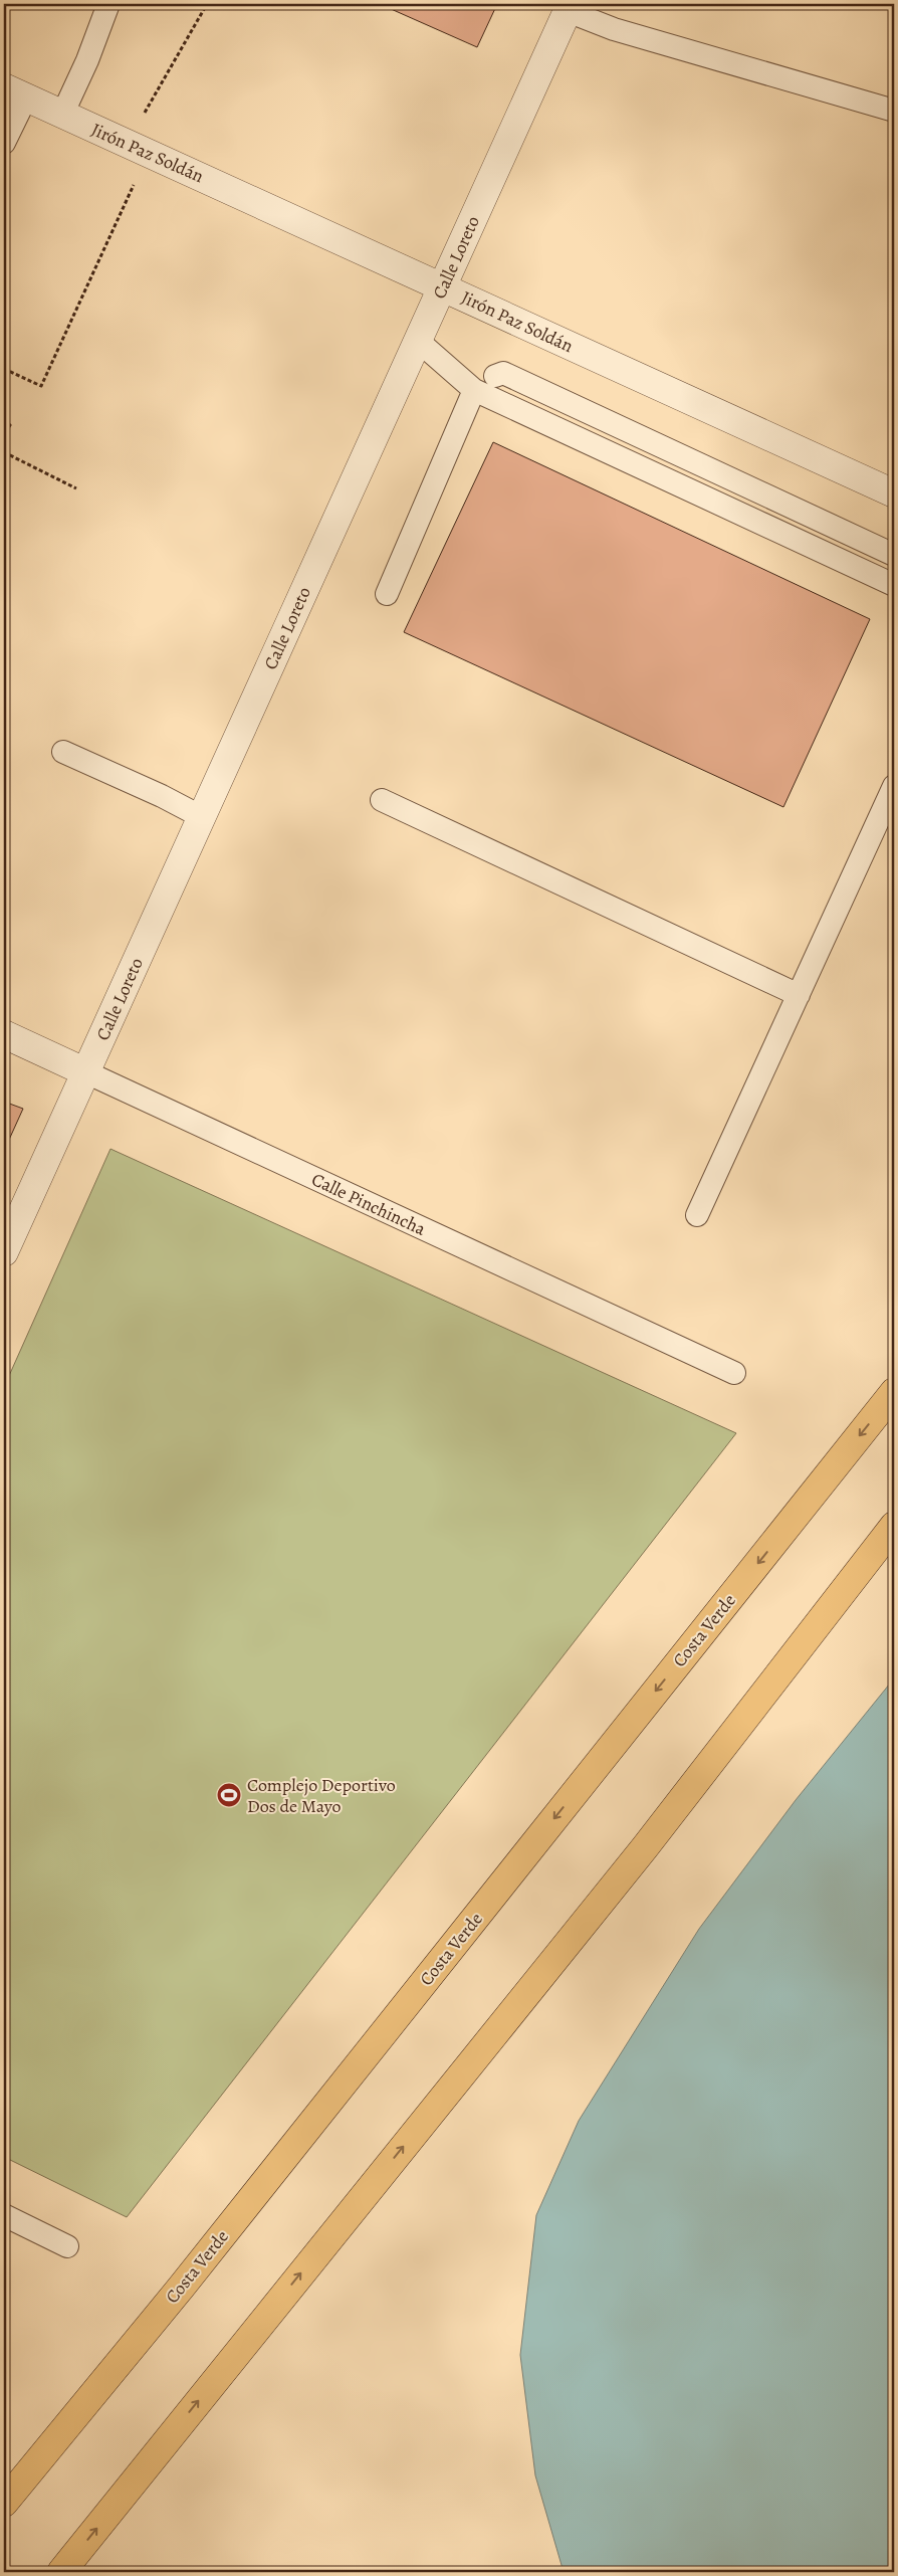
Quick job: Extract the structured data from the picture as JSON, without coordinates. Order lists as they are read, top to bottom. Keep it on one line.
{"streets":{"highway":["Costa Verde"],"street":["Jirón Paz Soldán","Calle Loreto","Calle Pinchincha"]},"crossings":[["Jirón Paz Soldán","Calle Loreto"],["Calle Loreto","Calle Pinchincha"]],"places":{"sports":["Complejo Deportivo Dos de Mayo"]}}
